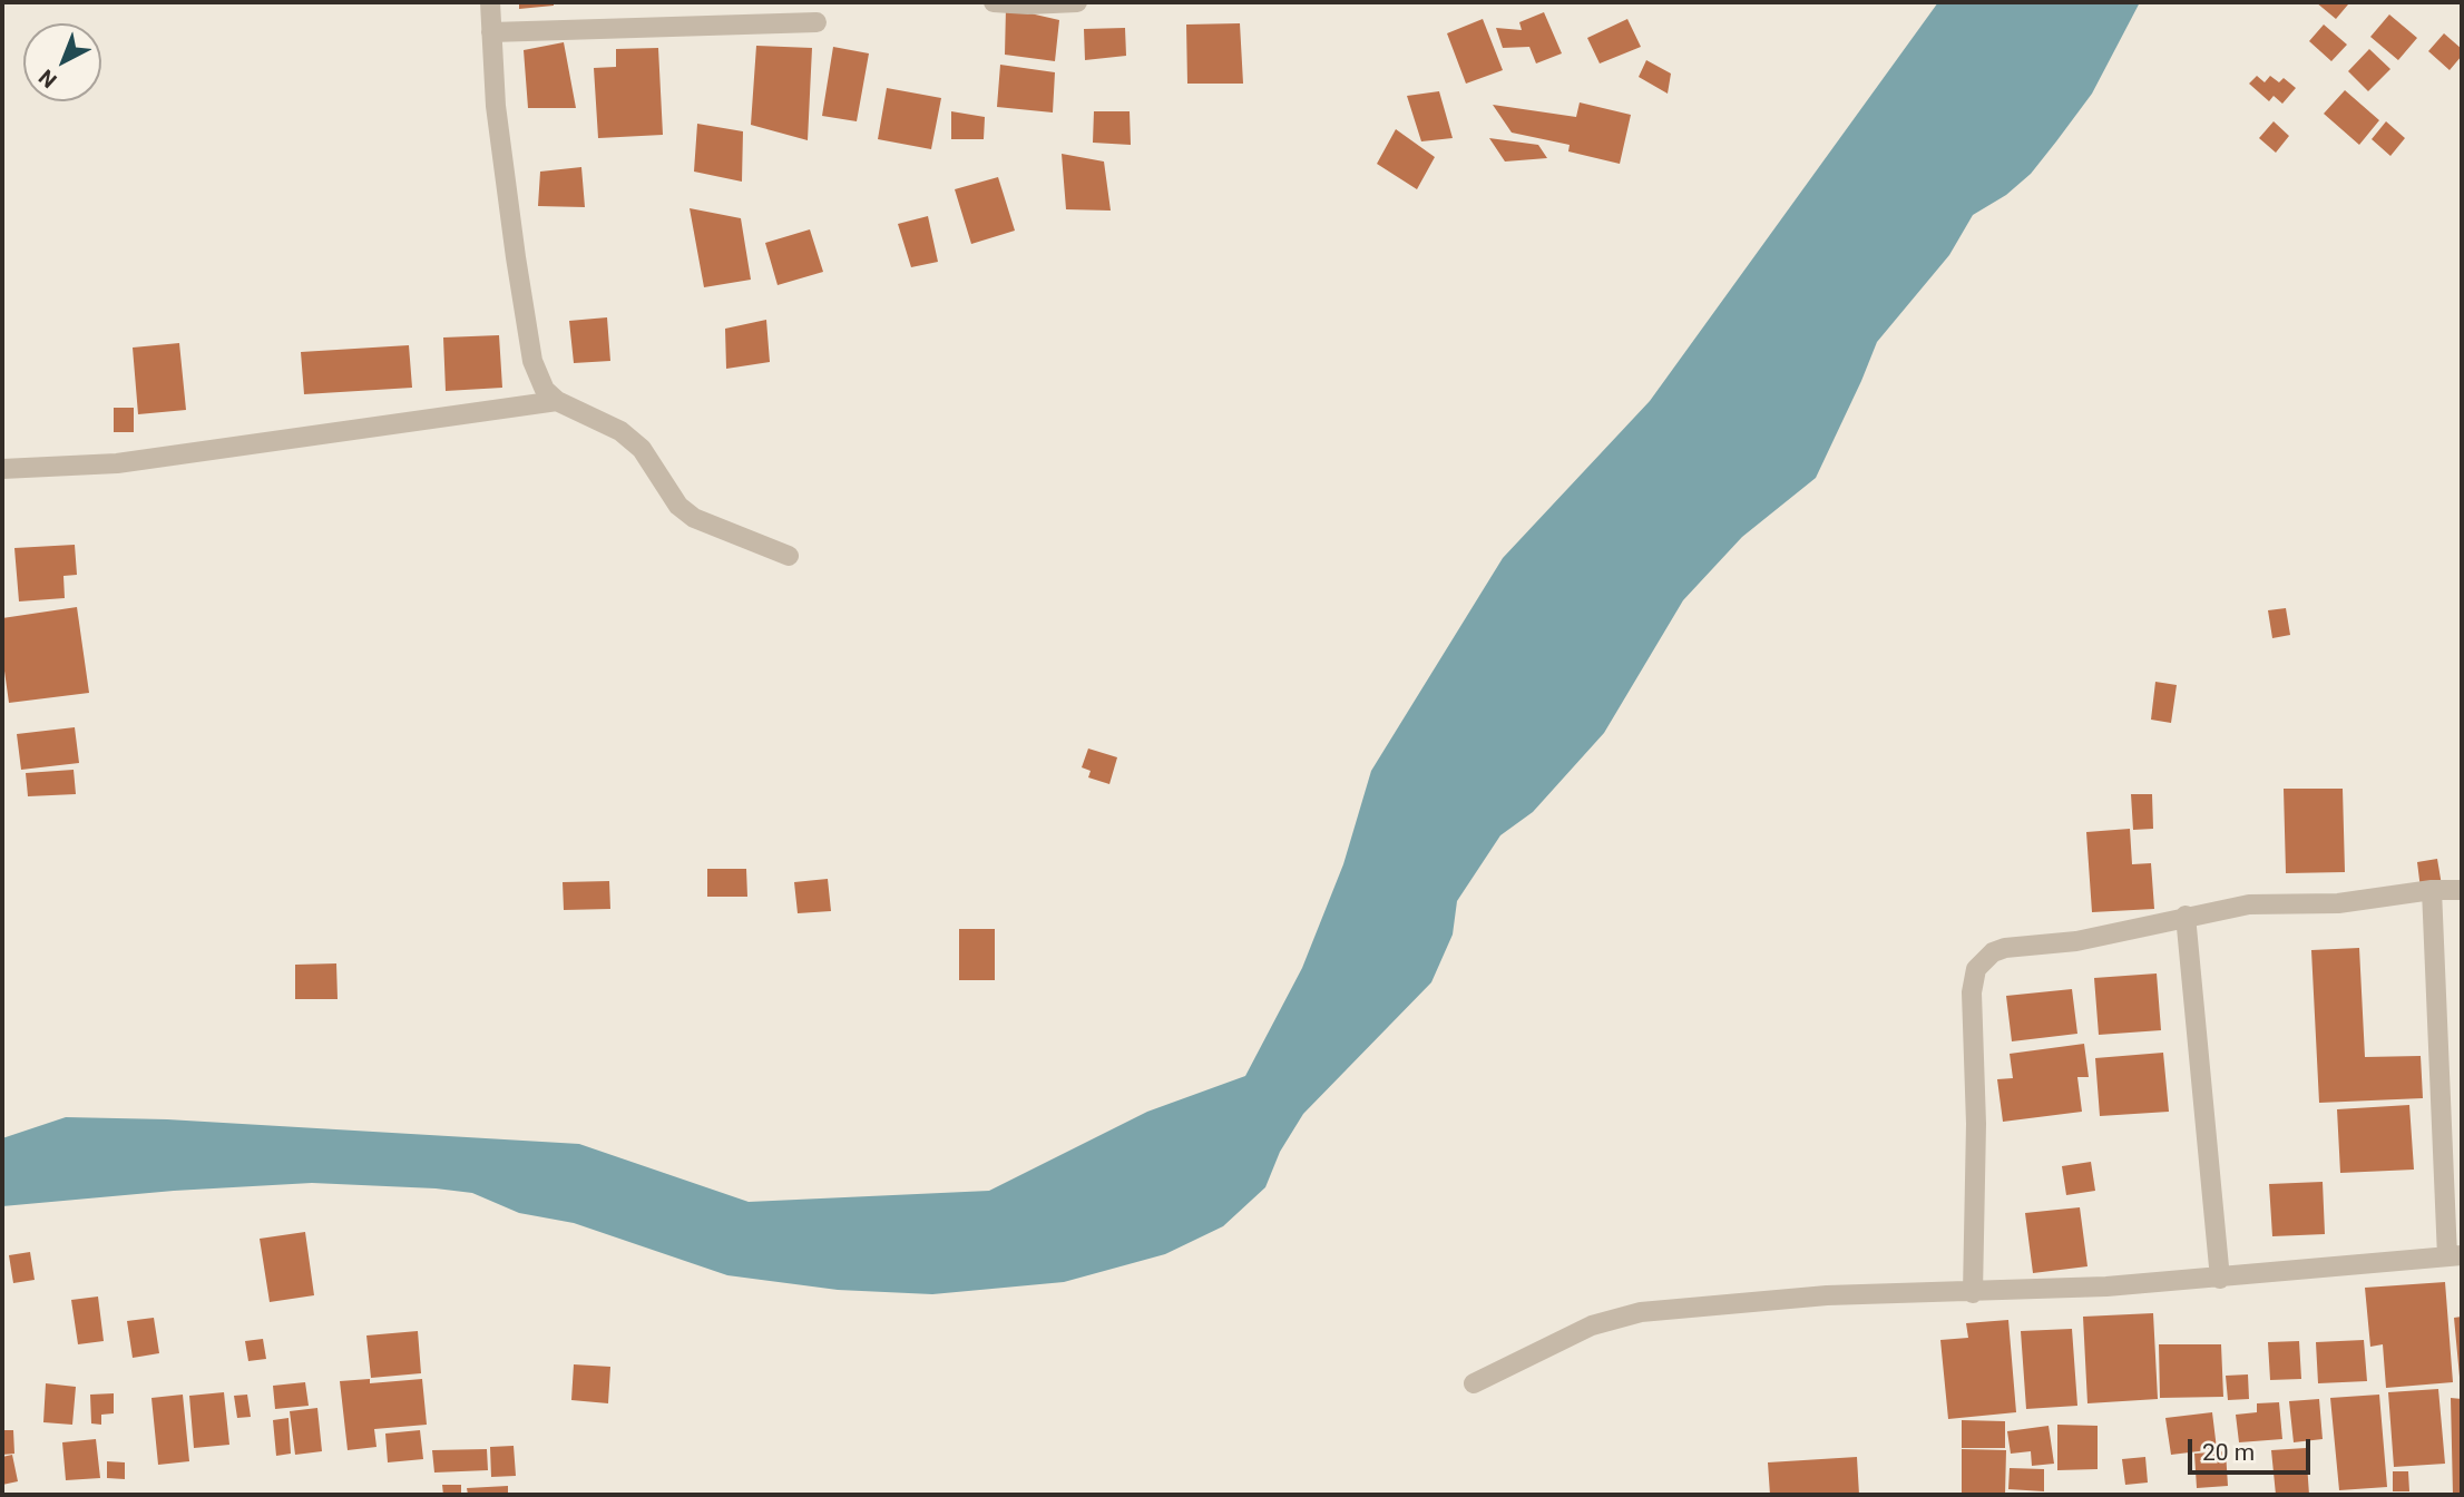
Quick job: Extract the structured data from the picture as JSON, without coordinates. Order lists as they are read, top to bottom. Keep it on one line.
{"scale_bar":"20 m","north":"bottom left"}
